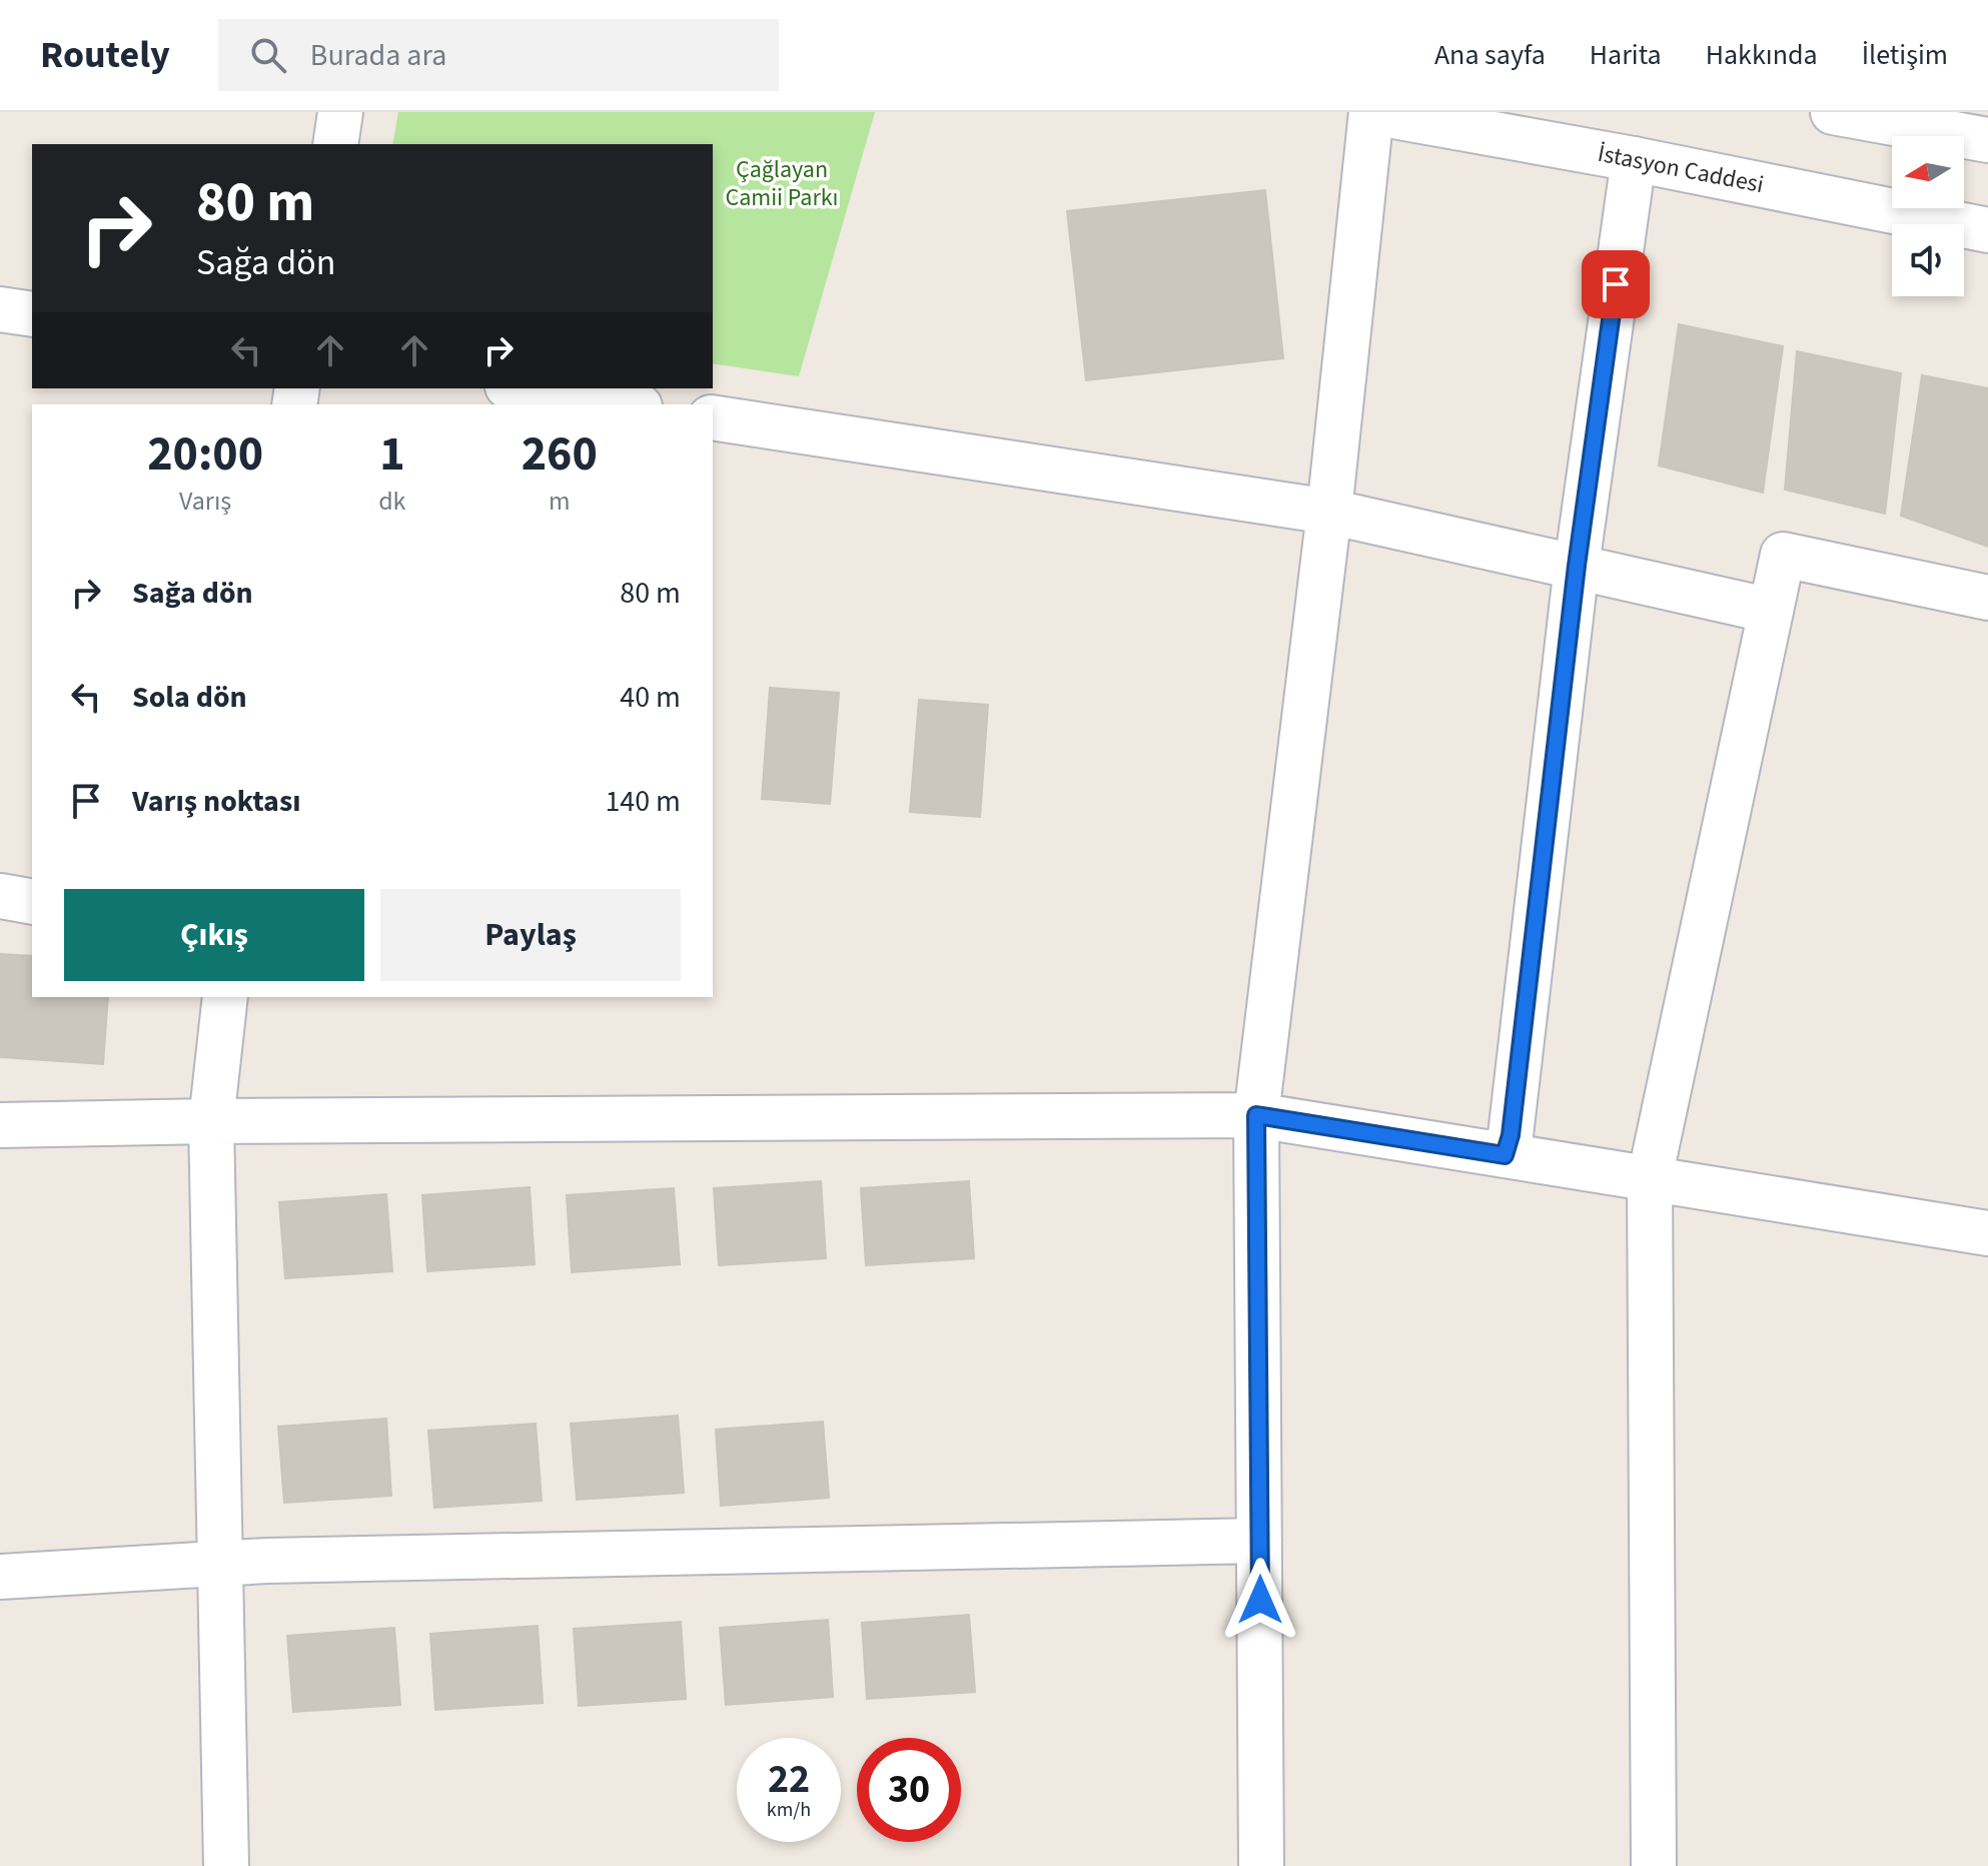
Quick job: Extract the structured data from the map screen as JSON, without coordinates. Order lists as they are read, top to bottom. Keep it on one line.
{"streets":{"street":["İstasyon Caddesi"]},"parks":["Çağlayan Camii Parkı"],"north":"left","page":{"header":"Routely","search":"Burada ara","nav":["Ana sayfa","Harita","Hakkında","İletişim"],"turn":["80 m","Sağa dön"],"eta":["20:00","Varış","1","dk","260","m"],"list":[{"name":"Sağa dön","value":"80 m"},{"name":"Sola dön","value":"40 m"},{"name":"Varış noktası","value":"140 m"}],"buttons":["Çıkış","Paylaş"],"speed":"22 km/h","limit":"30"}}
